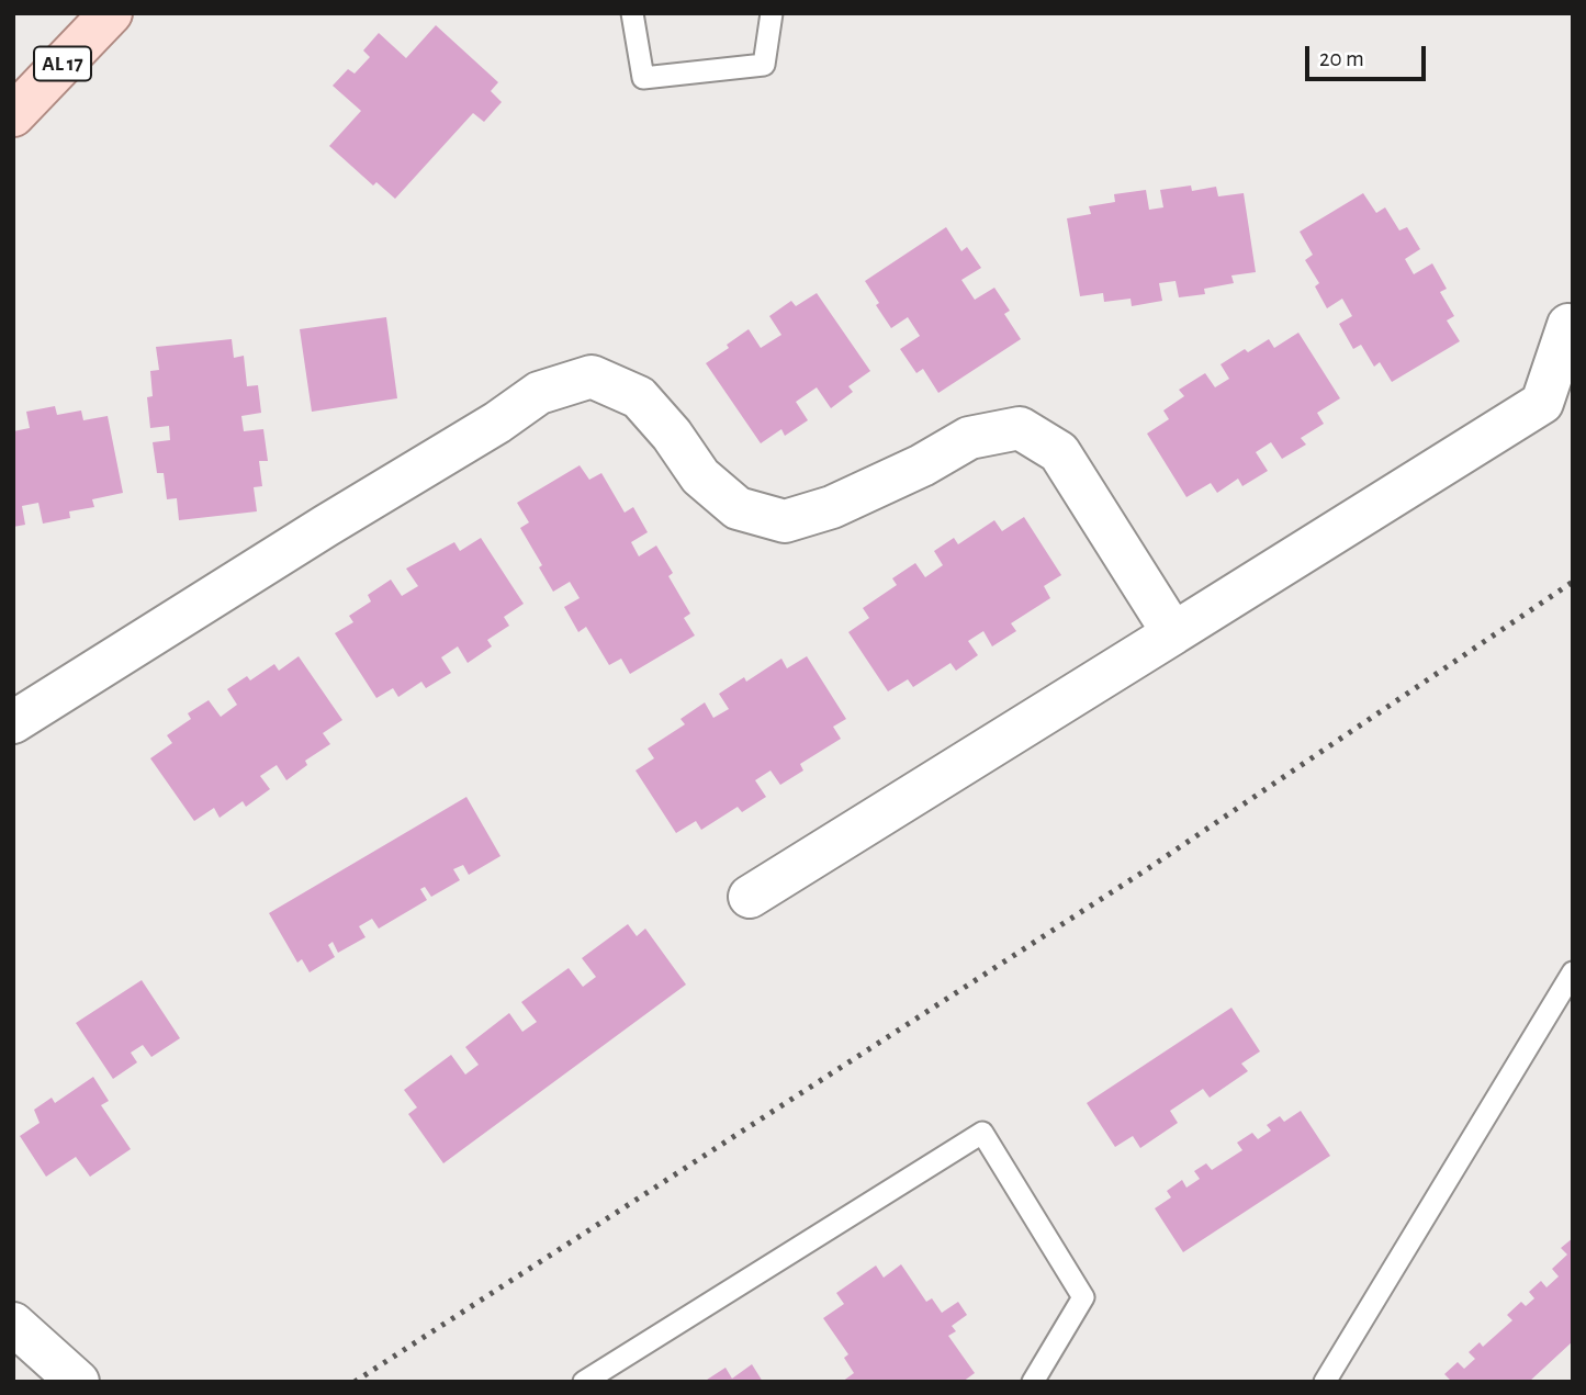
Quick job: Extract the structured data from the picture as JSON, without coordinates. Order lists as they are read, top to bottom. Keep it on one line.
{"streets":{"main road":["AL 17"]},"scale_bar":"20 m"}
